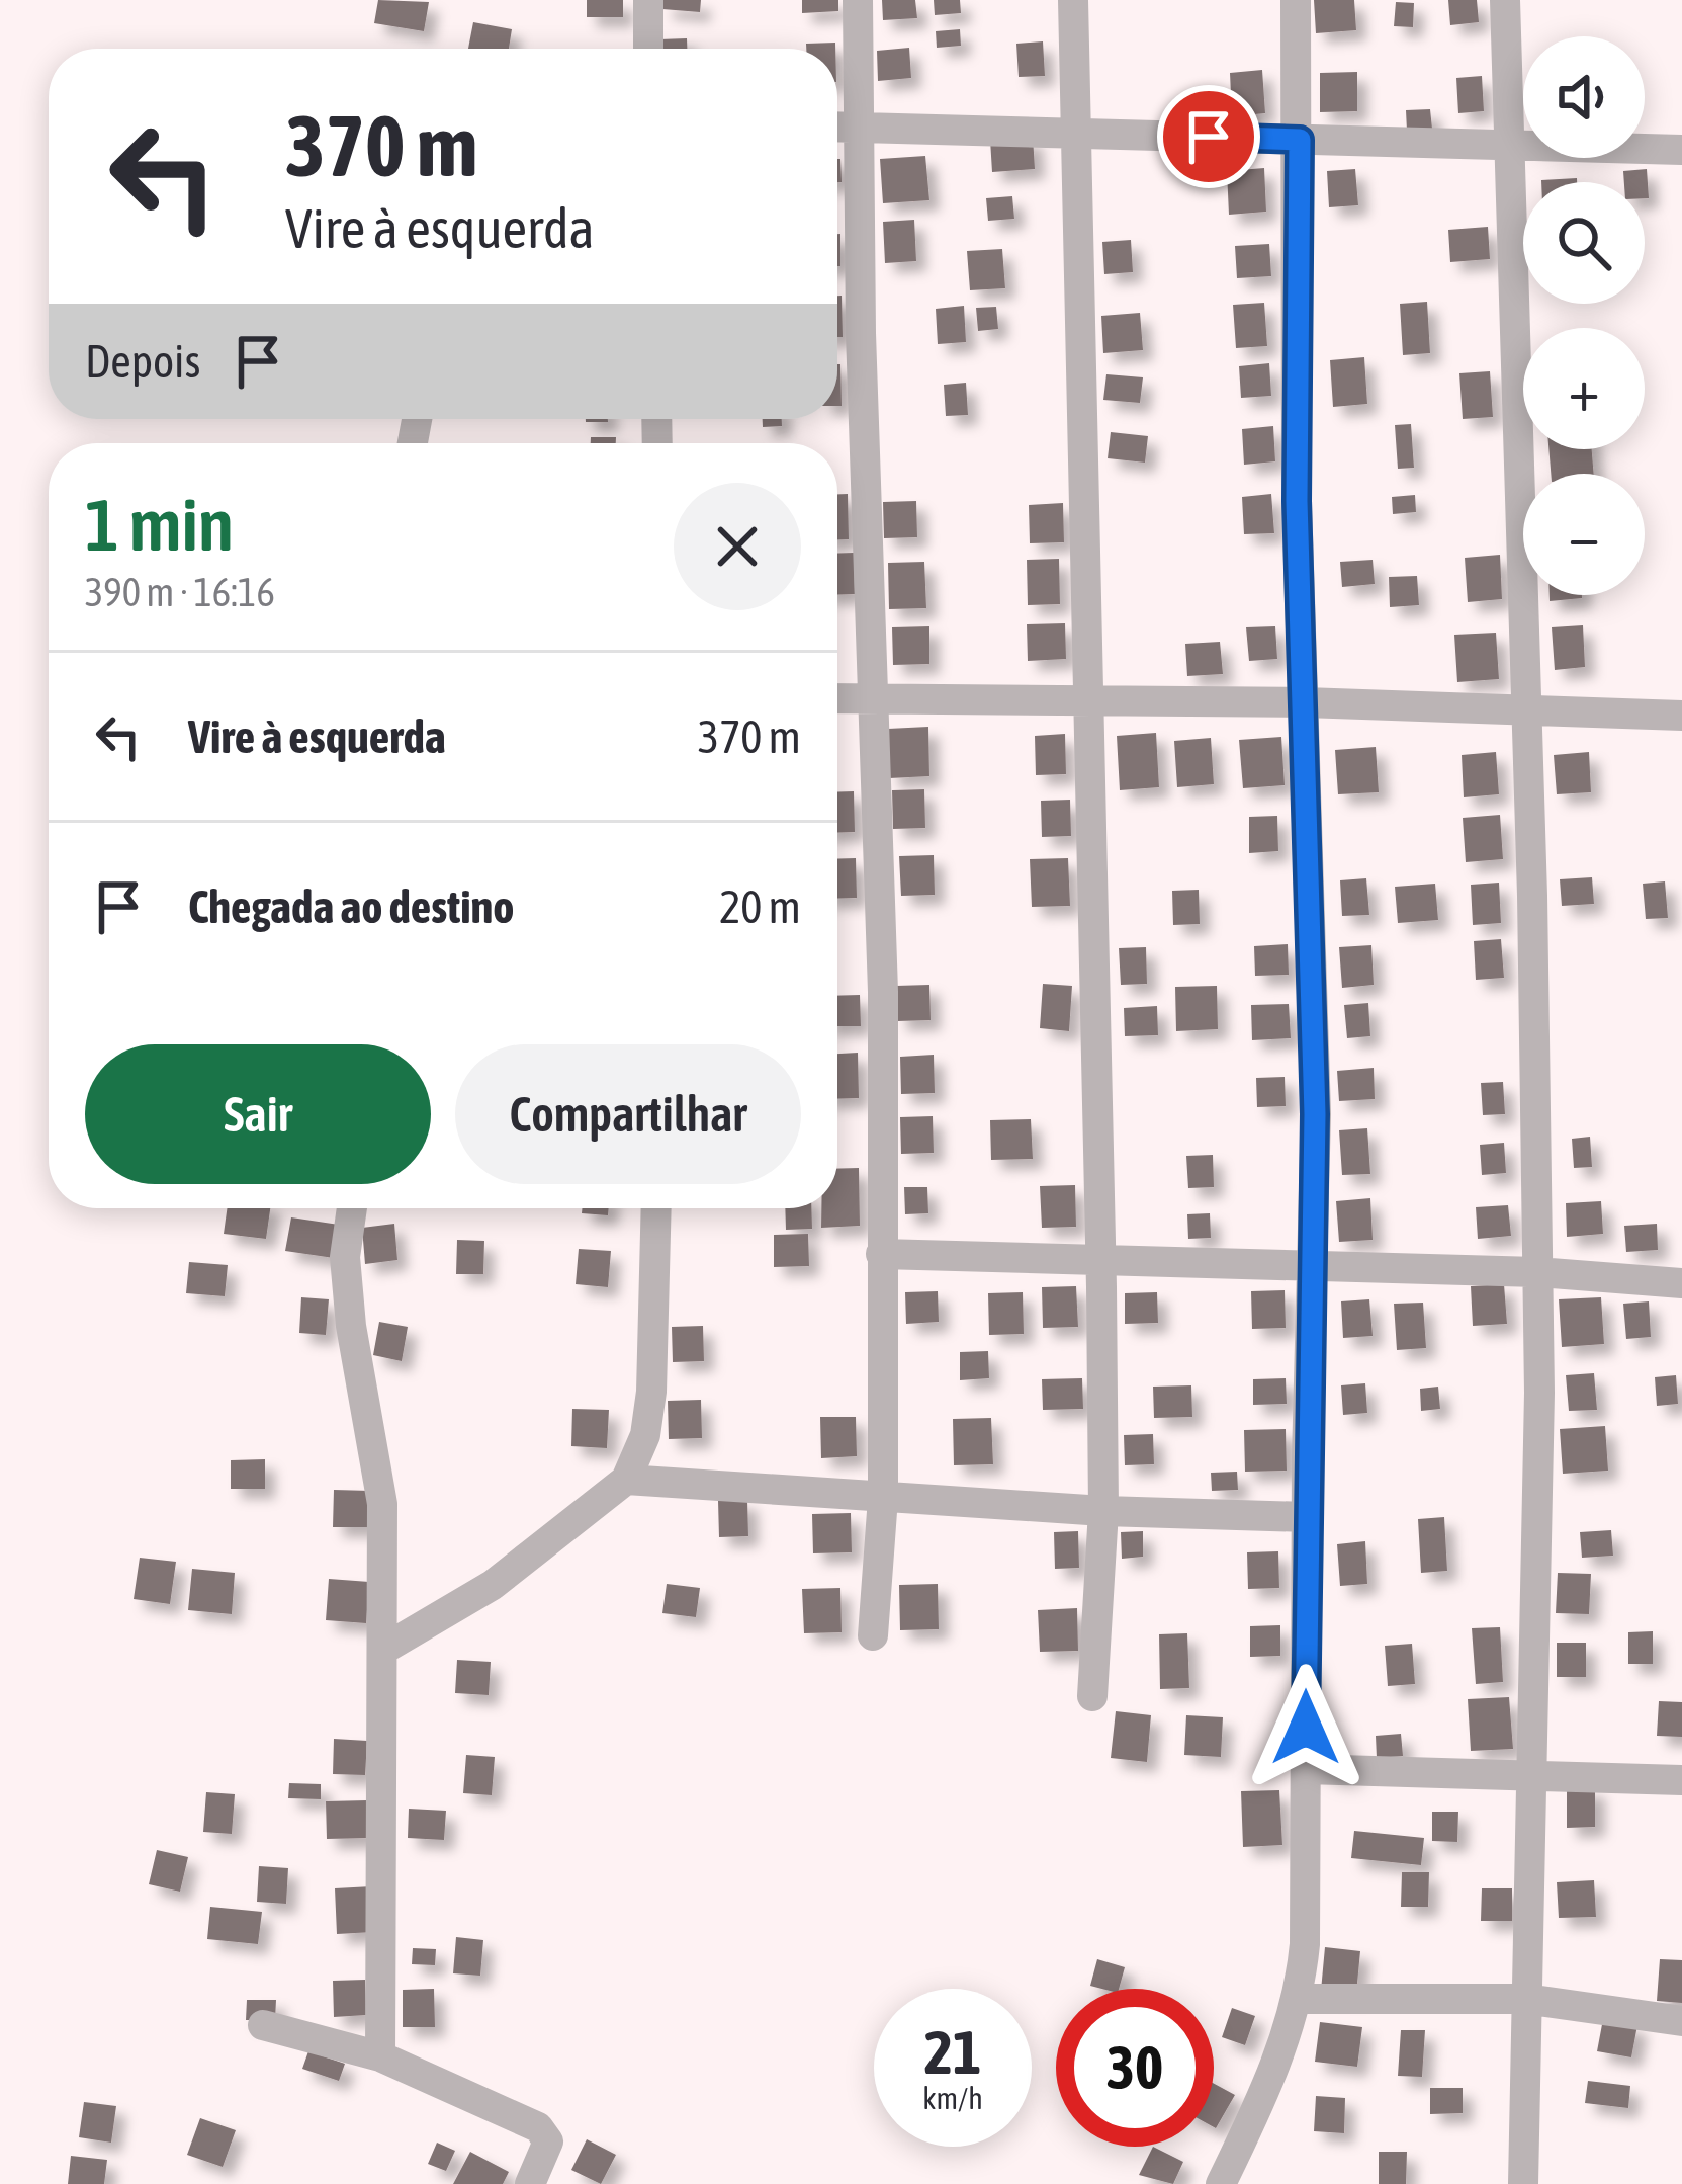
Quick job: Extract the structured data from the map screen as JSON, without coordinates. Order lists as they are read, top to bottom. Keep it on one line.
{"page":{"map_buttons":["+","−"],"turn":["370 m","Vire à esquerda"],"then":"Depois","heading":["1 min","390 m · 16:16"],"list":[{"name":"Vire à esquerda","value":"370 m"},{"name":"Chegada ao destino","value":"20 m"}],"buttons":["Sair","Compartilhar"],"speed":"21 km/h","limit":"30"}}
